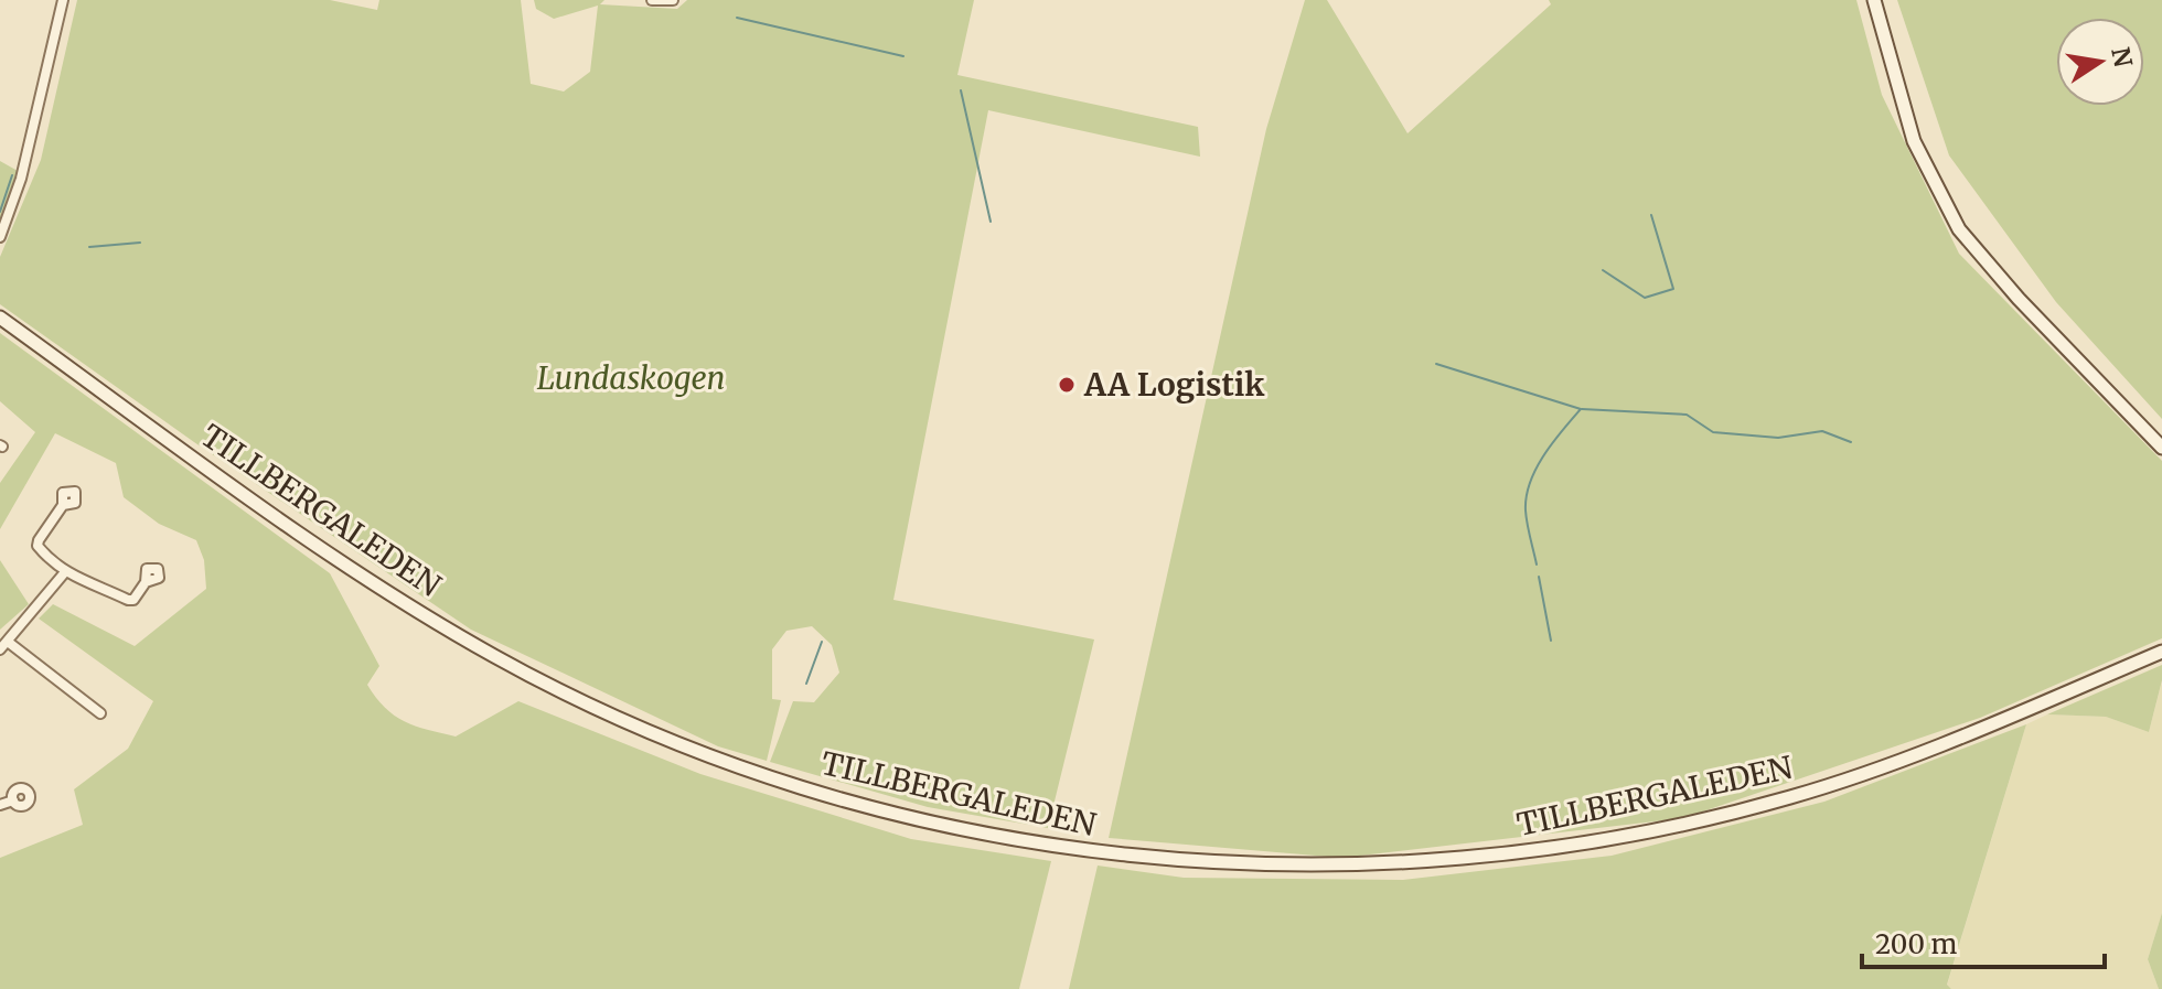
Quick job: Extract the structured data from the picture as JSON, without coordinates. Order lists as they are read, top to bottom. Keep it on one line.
{"streets":{"main road":["TILLBERGALEDEN"]},"parks":["Lundaskogen"],"places":["AA Logistik"],"scale_bar":"200 m","north":"right"}
